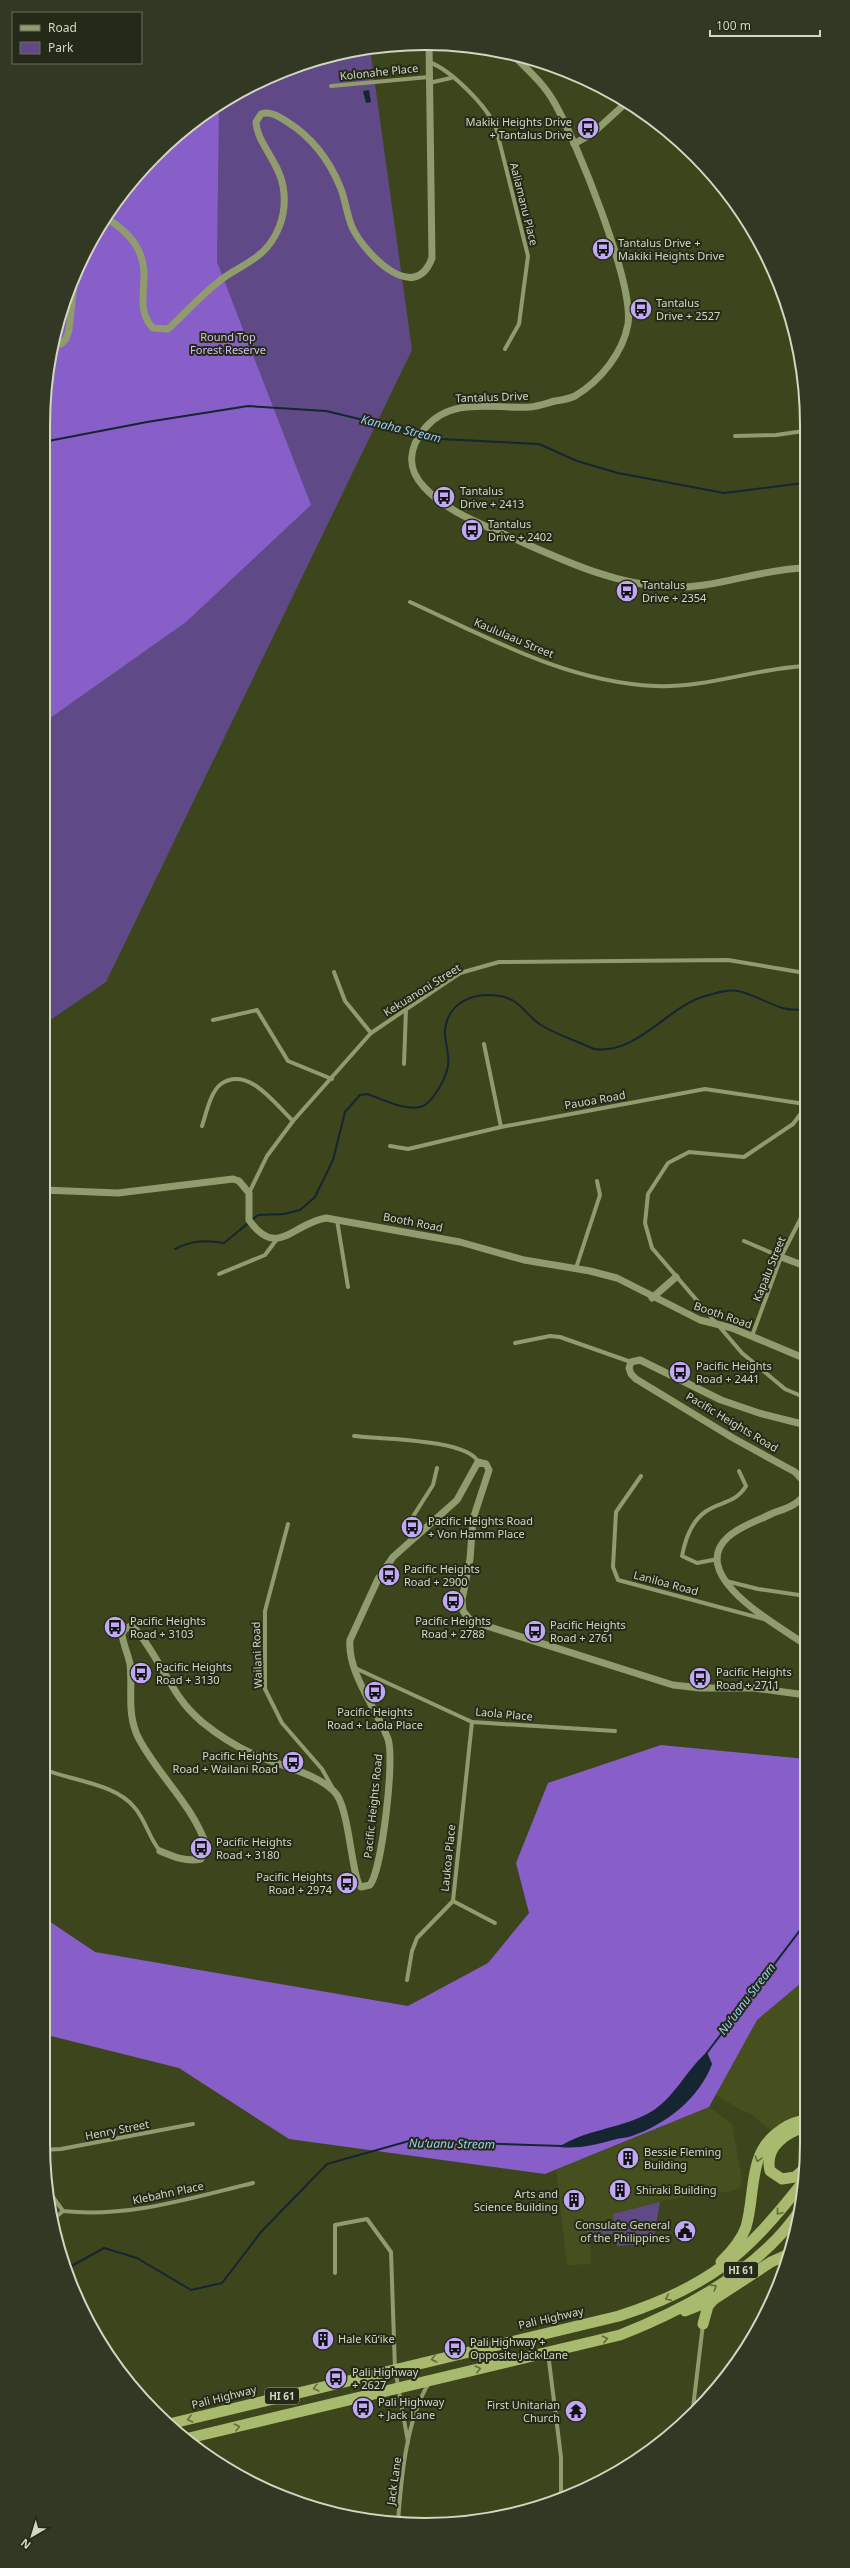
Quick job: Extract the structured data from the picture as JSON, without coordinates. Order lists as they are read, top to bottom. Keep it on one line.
{"streets":{"highway":["HI 61","Pali Highway"],"street":["Kolonahe Place","Aaliamanu Place","Tantalus Drive","Kaululaau Street","Kekuanoni Street","Pauoa Road","Booth Road","Kapalu Street","Pacific Heights Road","Laniloa Road","Wailani Road","Laola Place","Laukoa Place","Henry Street","Klebahn Place","Jack Lane"]},"crossings":[["Booth Road","Kapalu Street"],["Pacific Heights Road","Wailani Road"],["Pacific Heights Road","Laola Place"],["Laola Place","Laukoa Place"],["HI 61","Jack Lane"],["Pali Highway","Jack Lane"]],"water":["Kanaha Stream","Nuʻuanu Stream"],"parks":["Round Top Forest Reserve"],"places":{"bus stop":["Makiki Heights Drive + Tantalus Drive","Tantalus Drive + Makiki Heights Drive","Tantalus Drive + 2527","Tantalus Drive + 2413","Tantalus Drive + 2402","Tantalus Drive + 2354","Pacific Heights Road + 2441","Pacific Heights Road + Von Hamm Place","Pacific Heights Road + 2900","Pacific Heights Road + 2788","Pacific Heights Road + 3103","Pacific Heights Road + 2761","Pacific Heights Road + 3130","Pacific Heights Road + 2711","Pacific Heights Road + Laola Place","Pacific Heights Road + Wailani Road","Pacific Heights Road + 3180","Pacific Heights Road + 2974","Pali Highway + Opposite Jack Lane","Pali Highway + 2627","Pali Highway + Jack Lane"],"building":["Bessie Fleming Building","Shiraki Building","Arts and Science Building","Hale Kūʻike"],"public building":["Consulate General of the Philippines"],"temple":["First Unitarian Church"]},"legend":["Road","Park"],"scale_bar":"100 m","north":"bottom left"}
